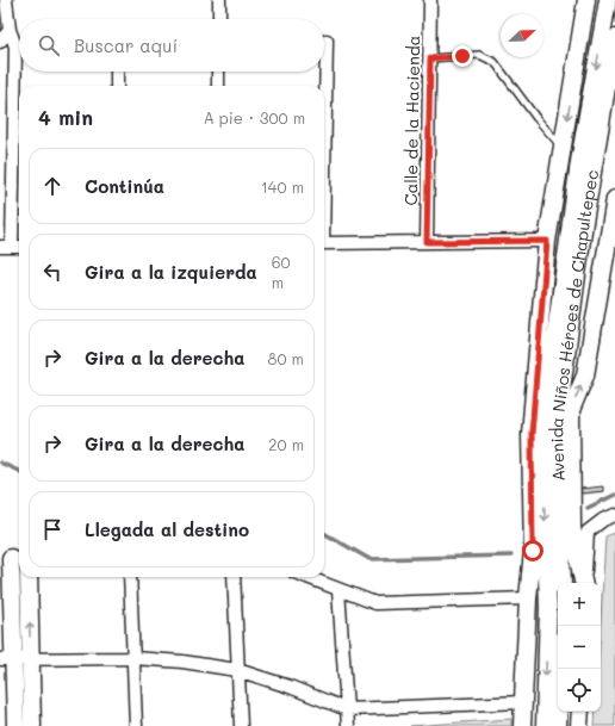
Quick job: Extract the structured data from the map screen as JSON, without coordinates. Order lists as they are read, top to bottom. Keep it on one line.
{"streets":{"street":["Calle de la Hacienda","Avenida Niños Héroes de Chapultepec"]},"north":"top right","page":{"search":"Buscar aquí","heading":["4 min","A pie · 300 m"],"list":[["Continúa","140 m"],["Gira a la izquierda","60 m"],["Gira a la derecha","80 m"],["Gira a la derecha","20 m"],"Llegada al destino"],"map_buttons":["+","−"]}}
